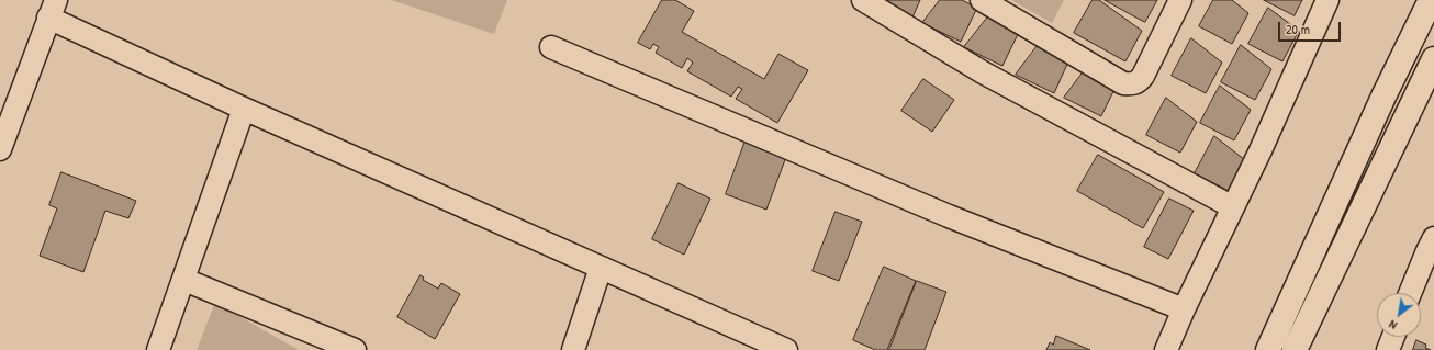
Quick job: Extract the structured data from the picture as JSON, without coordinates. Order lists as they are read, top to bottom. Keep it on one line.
{"scale_bar":"20 m","north":"bottom left"}
